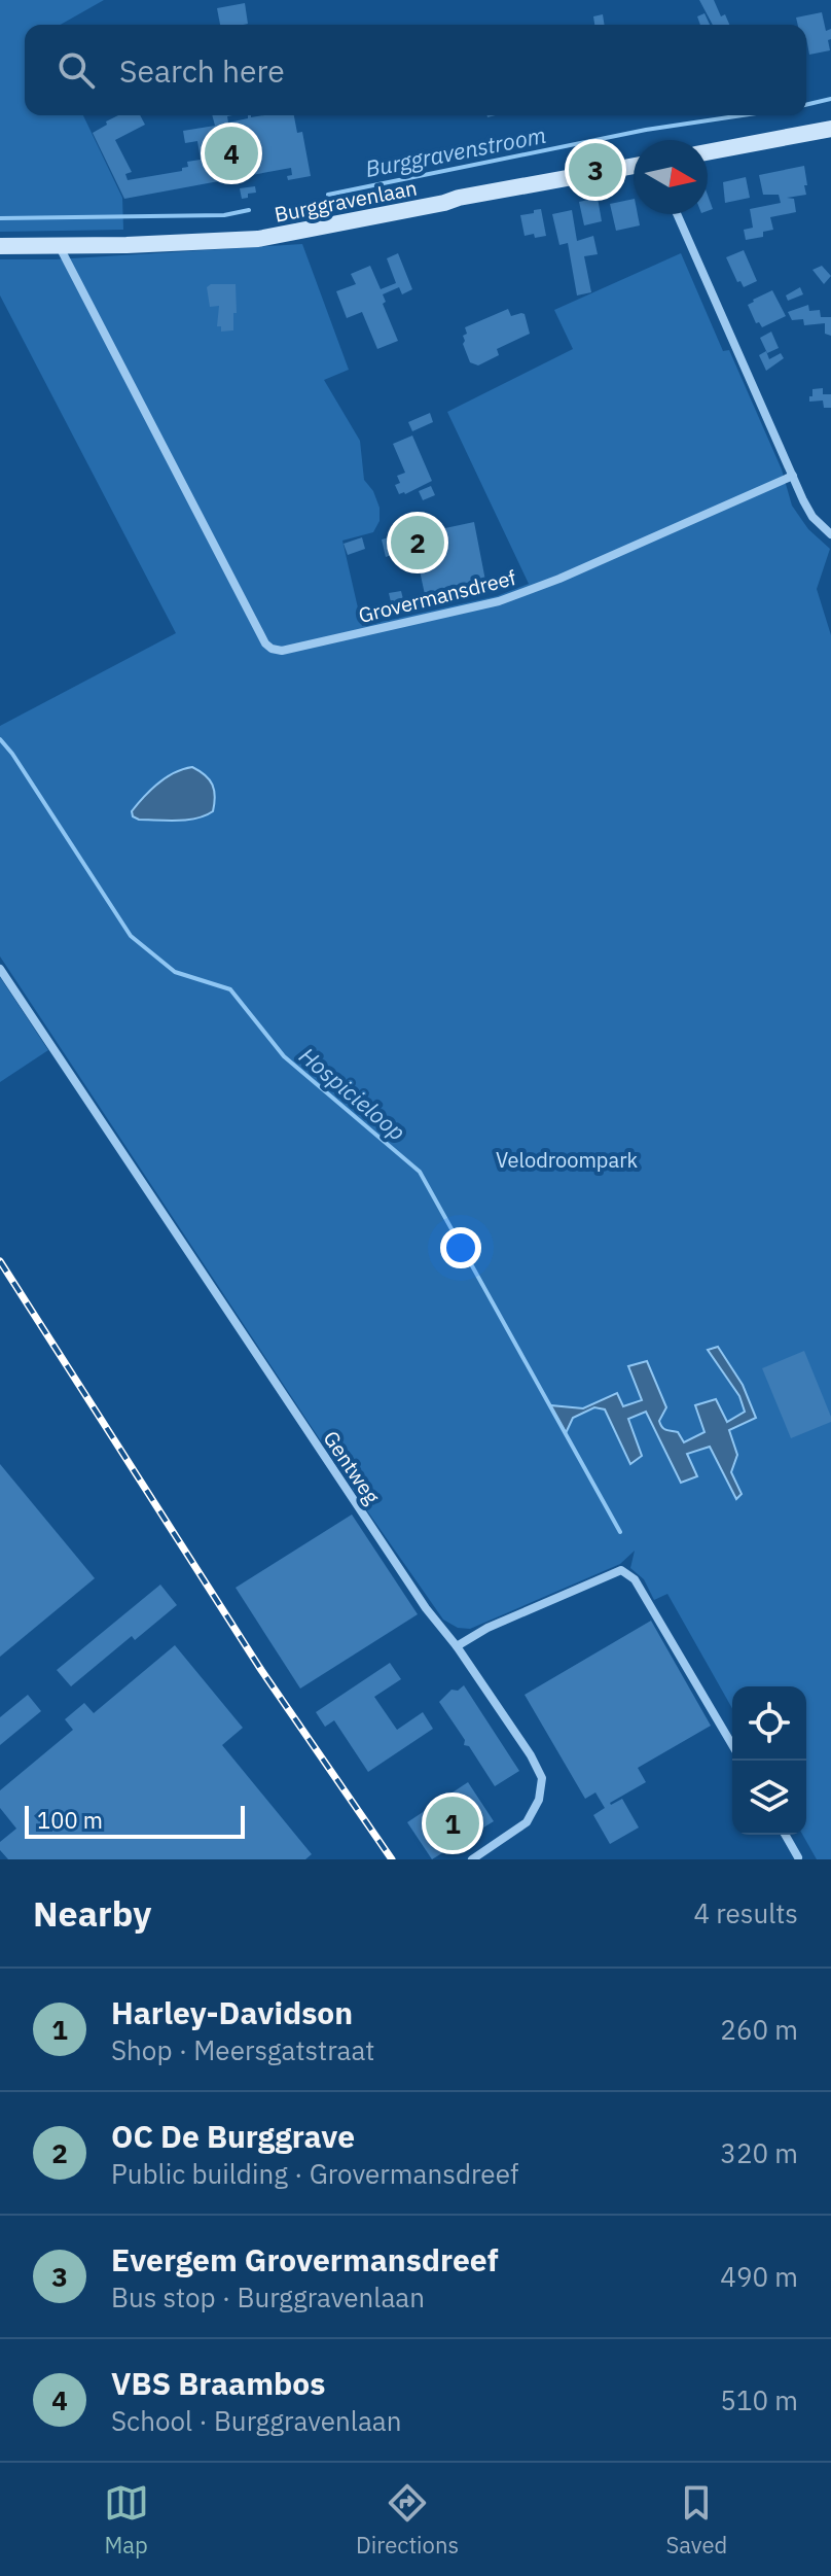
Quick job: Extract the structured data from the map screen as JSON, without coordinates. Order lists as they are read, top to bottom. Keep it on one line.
{"streets":{"main road":["Burggravenlaan"],"street":["Grovermansdreef","Gentweg"]},"crossings":[["Burggravenlaan","Grovermansdreef"]],"water":["Burggravenstroom","Hospicieloop"],"parks":["Velodroompark"],"scale_bar":"100 m","north":"right","page":{"search":"Search here","pins":["4","3","2","1"],"scale":"100 m","heading":["Nearby","4 results"],"list":[{"mark":"1","name":"Harley-Davidson","note":"Shop · Meersgatstraat","value":"260 m"},{"mark":"2","name":"OC De Burggrave","note":"Public building · Grovermansdreef","value":"320 m"},{"mark":"3","name":"Evergem Grovermansdreef","note":"Bus stop · Burggravenlaan","value":"490 m"},{"mark":"4","name":"VBS Braambos","note":"School · Burggravenlaan","value":"510 m"}],"nav":["Map","Directions","Saved"]}}
